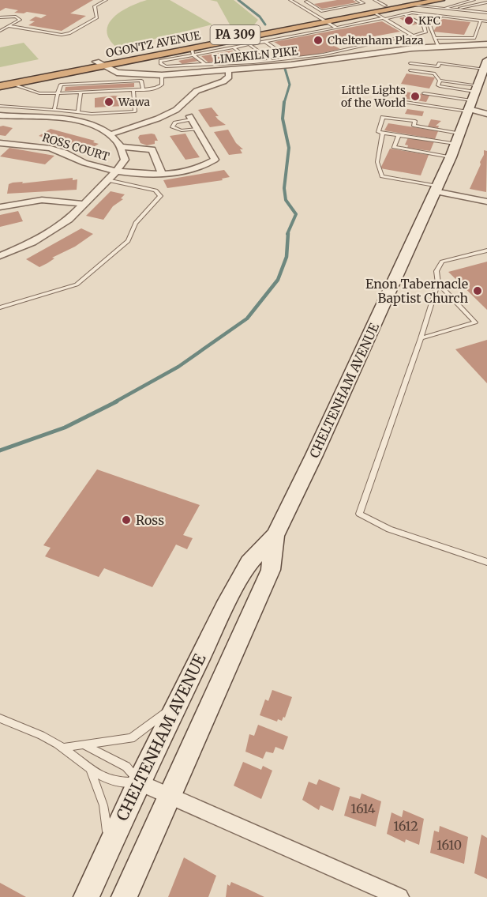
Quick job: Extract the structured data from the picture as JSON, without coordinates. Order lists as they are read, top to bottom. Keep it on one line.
{"streets":{"highway":["PA 309","OGONTZ AVENUE","LIMEKILN PIKE"],"main road":["CHELTENHAM AVENUE"],"street":["ROSS COURT"]},"crossings":[["OGONTZ AVENUE","LIMEKILN PIKE"]],"places":["KFC","Cheltenham Plaza","Little Lights of the World","Wawa","Enon Tabernacle Baptist Church","Ross"],"house_numbers":["1614","1612","1610"]}
